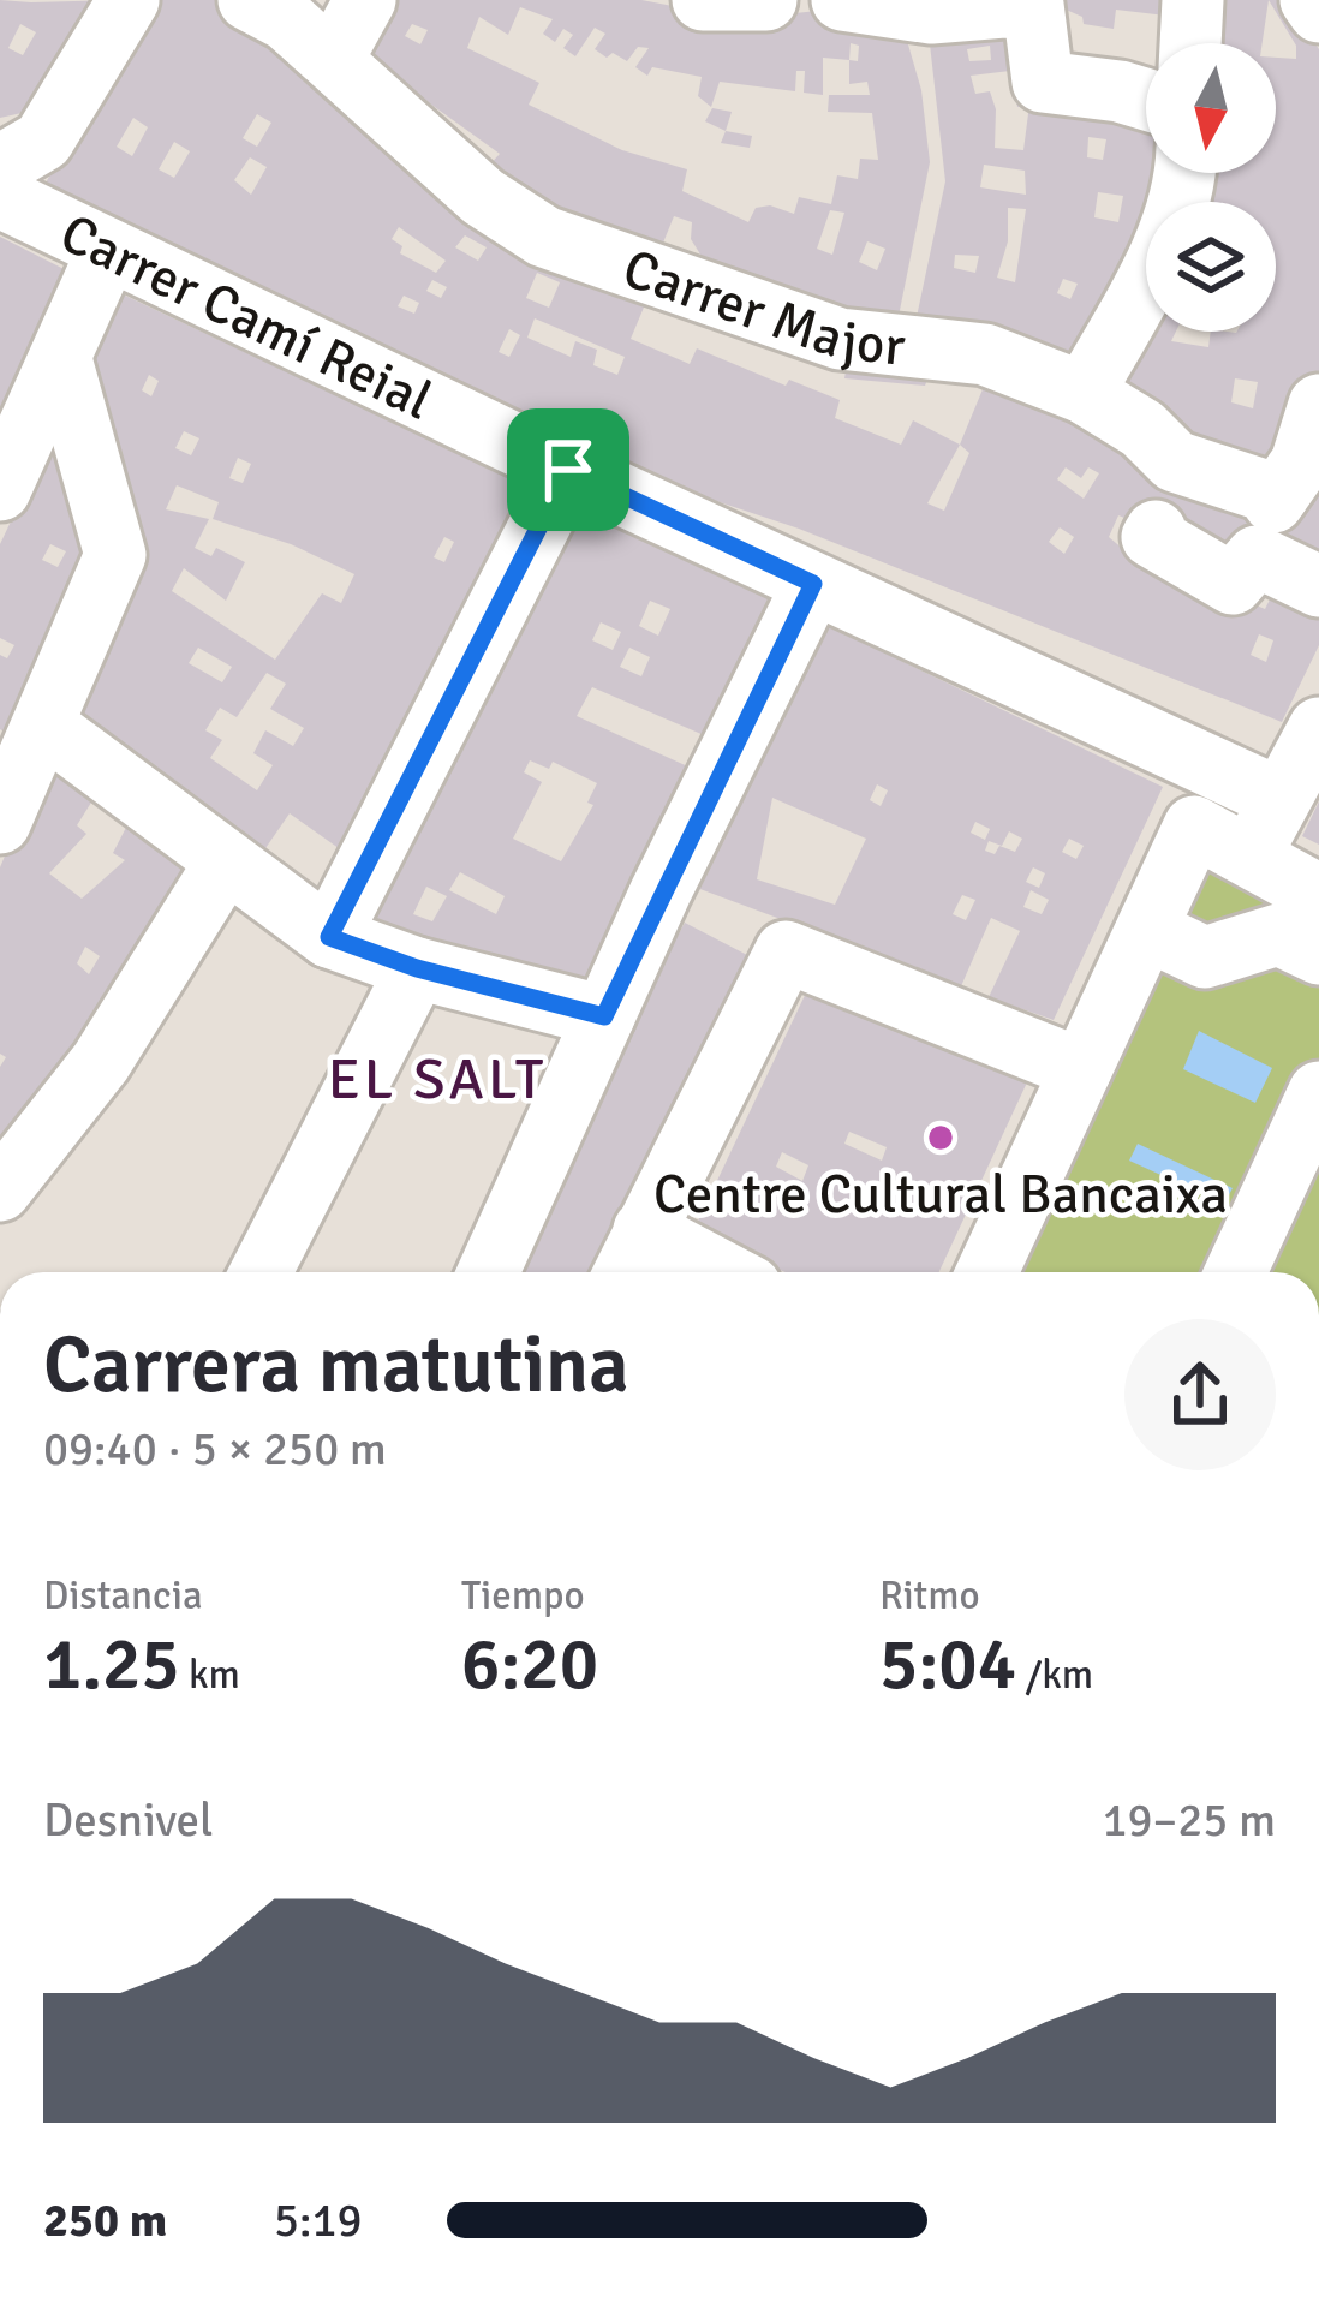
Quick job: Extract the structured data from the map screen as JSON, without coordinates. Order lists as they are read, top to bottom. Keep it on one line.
{"streets":{"street":["Carrer Major","Carrer Camí Reial"]},"districts":["EL SALT"],"places":["Centre Cultural Bancaixa"],"north":"bottom","page":{"heading":["Carrera matutina","09:40 · 5 × 250 m"],"stats":[["Distancia","1.25 km"],["Tiempo","6:20"],["Ritmo","5:04 /km"]],"chart":["Desnivel","19–25 m"],"list":[{"name":"250 m","note":"5:19"}]}}
